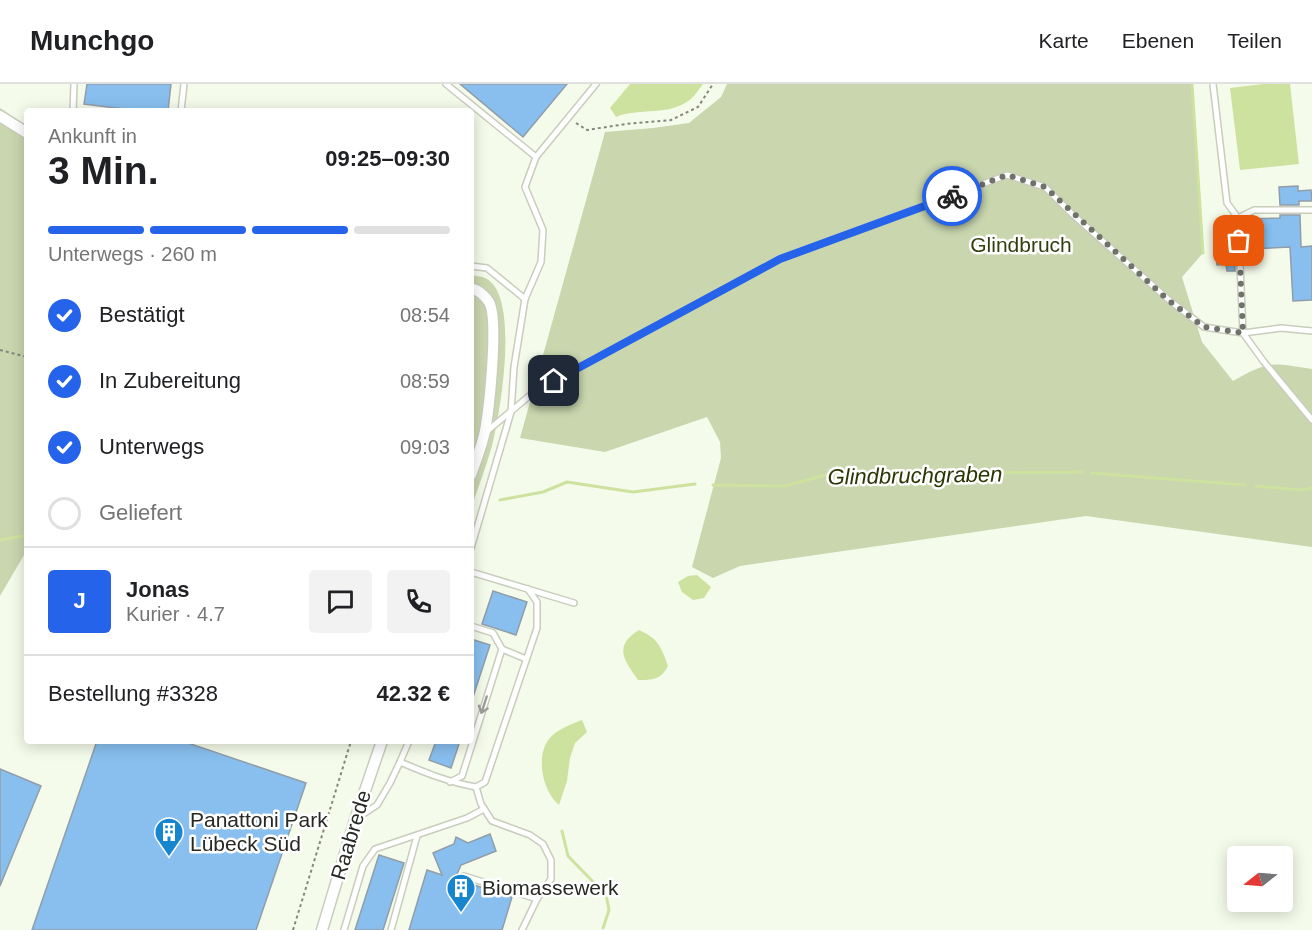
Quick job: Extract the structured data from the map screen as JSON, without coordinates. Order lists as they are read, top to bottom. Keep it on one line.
{"streets":{"street":["Raabrede"]},"water":["Glindbruchgraben"],"parks":["Glindbruch"],"places":{"building":["Panattoni Park Lübeck Süd","Biomassewerk"]},"north":"left","page":{"header":"Munchgo","nav":["Karte","Ebenen","Teilen"],"heading":["3 Min.","Ankunft in","09:25–09:30"],"panel":["Jonas","Kurier · 4.7","Bestellung #3328","42.32 €"],"bar":"Unterwegs · 260 m","list":[["Bestätigt","08:54"],["In Zubereitung","08:59"],["Unterwegs","09:03"],"Geliefert"],"round":"J"}}
